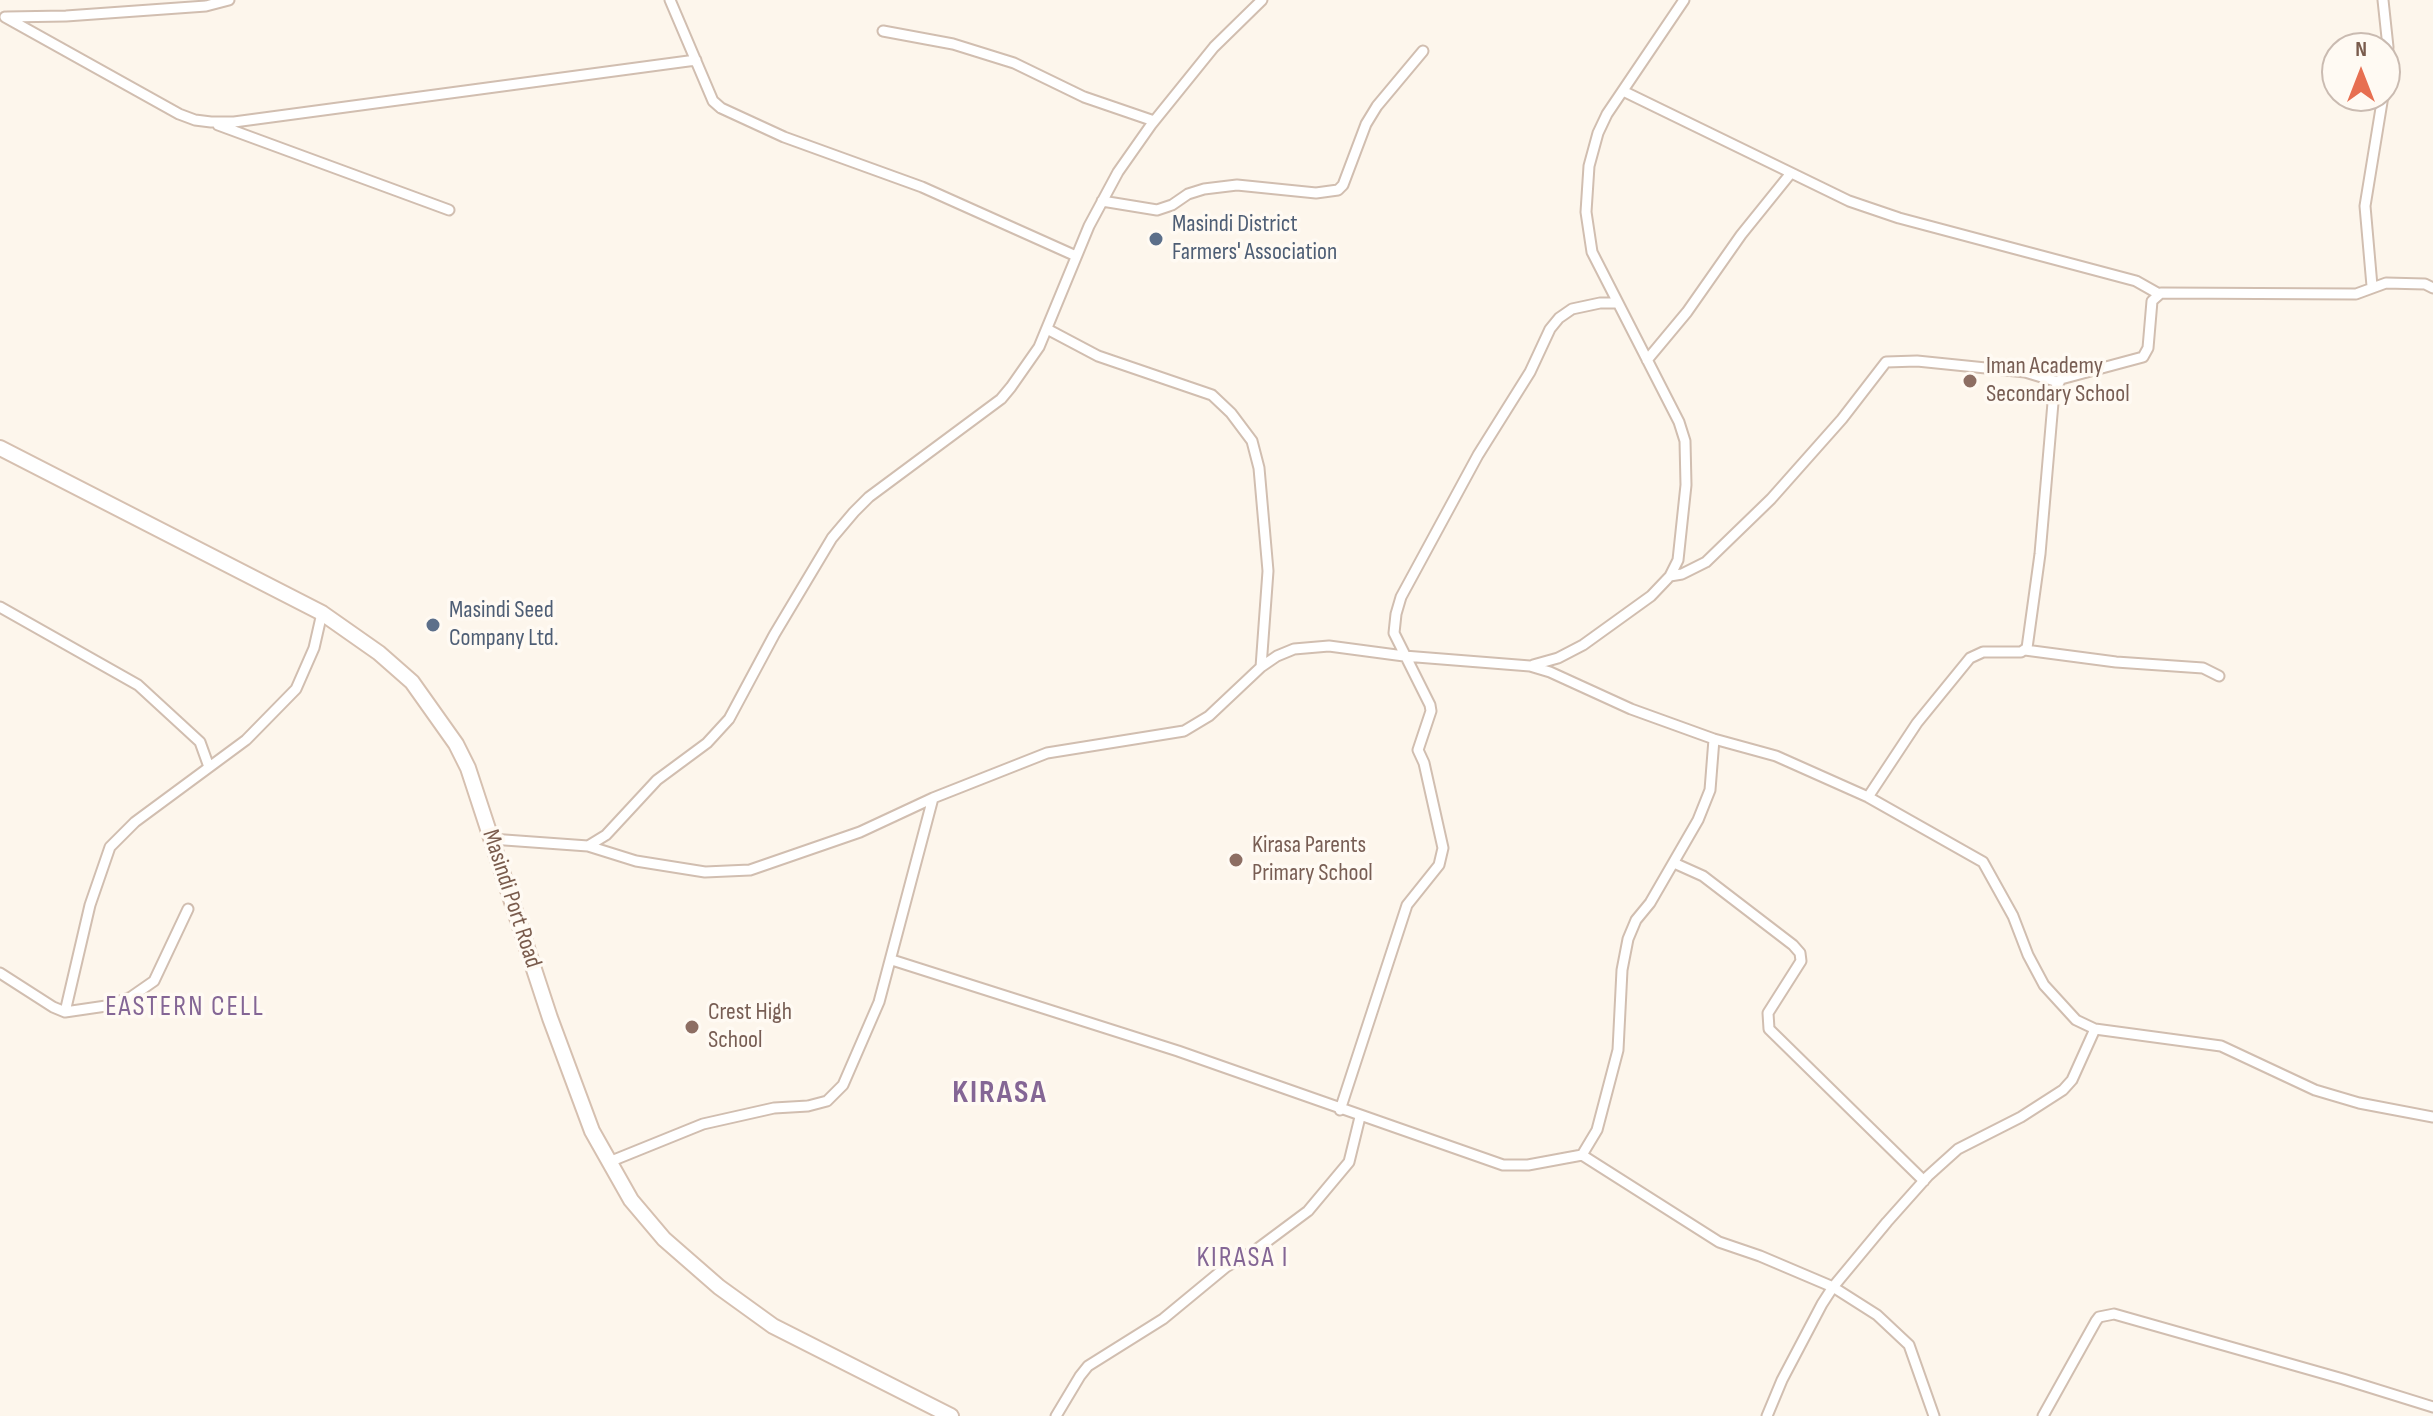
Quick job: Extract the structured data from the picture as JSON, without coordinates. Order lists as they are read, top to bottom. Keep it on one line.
{"streets":{"main road":["Masindi Port Road"]},"districts":["EASTERN CELL","KIRASA","KIRASA I"],"places":["Masindi District Farmers' Association","Iman Academy Secondary School","Masindi Seed Company Ltd.","Kirasa Parents Primary School","Crest High School"],"north":"top"}
